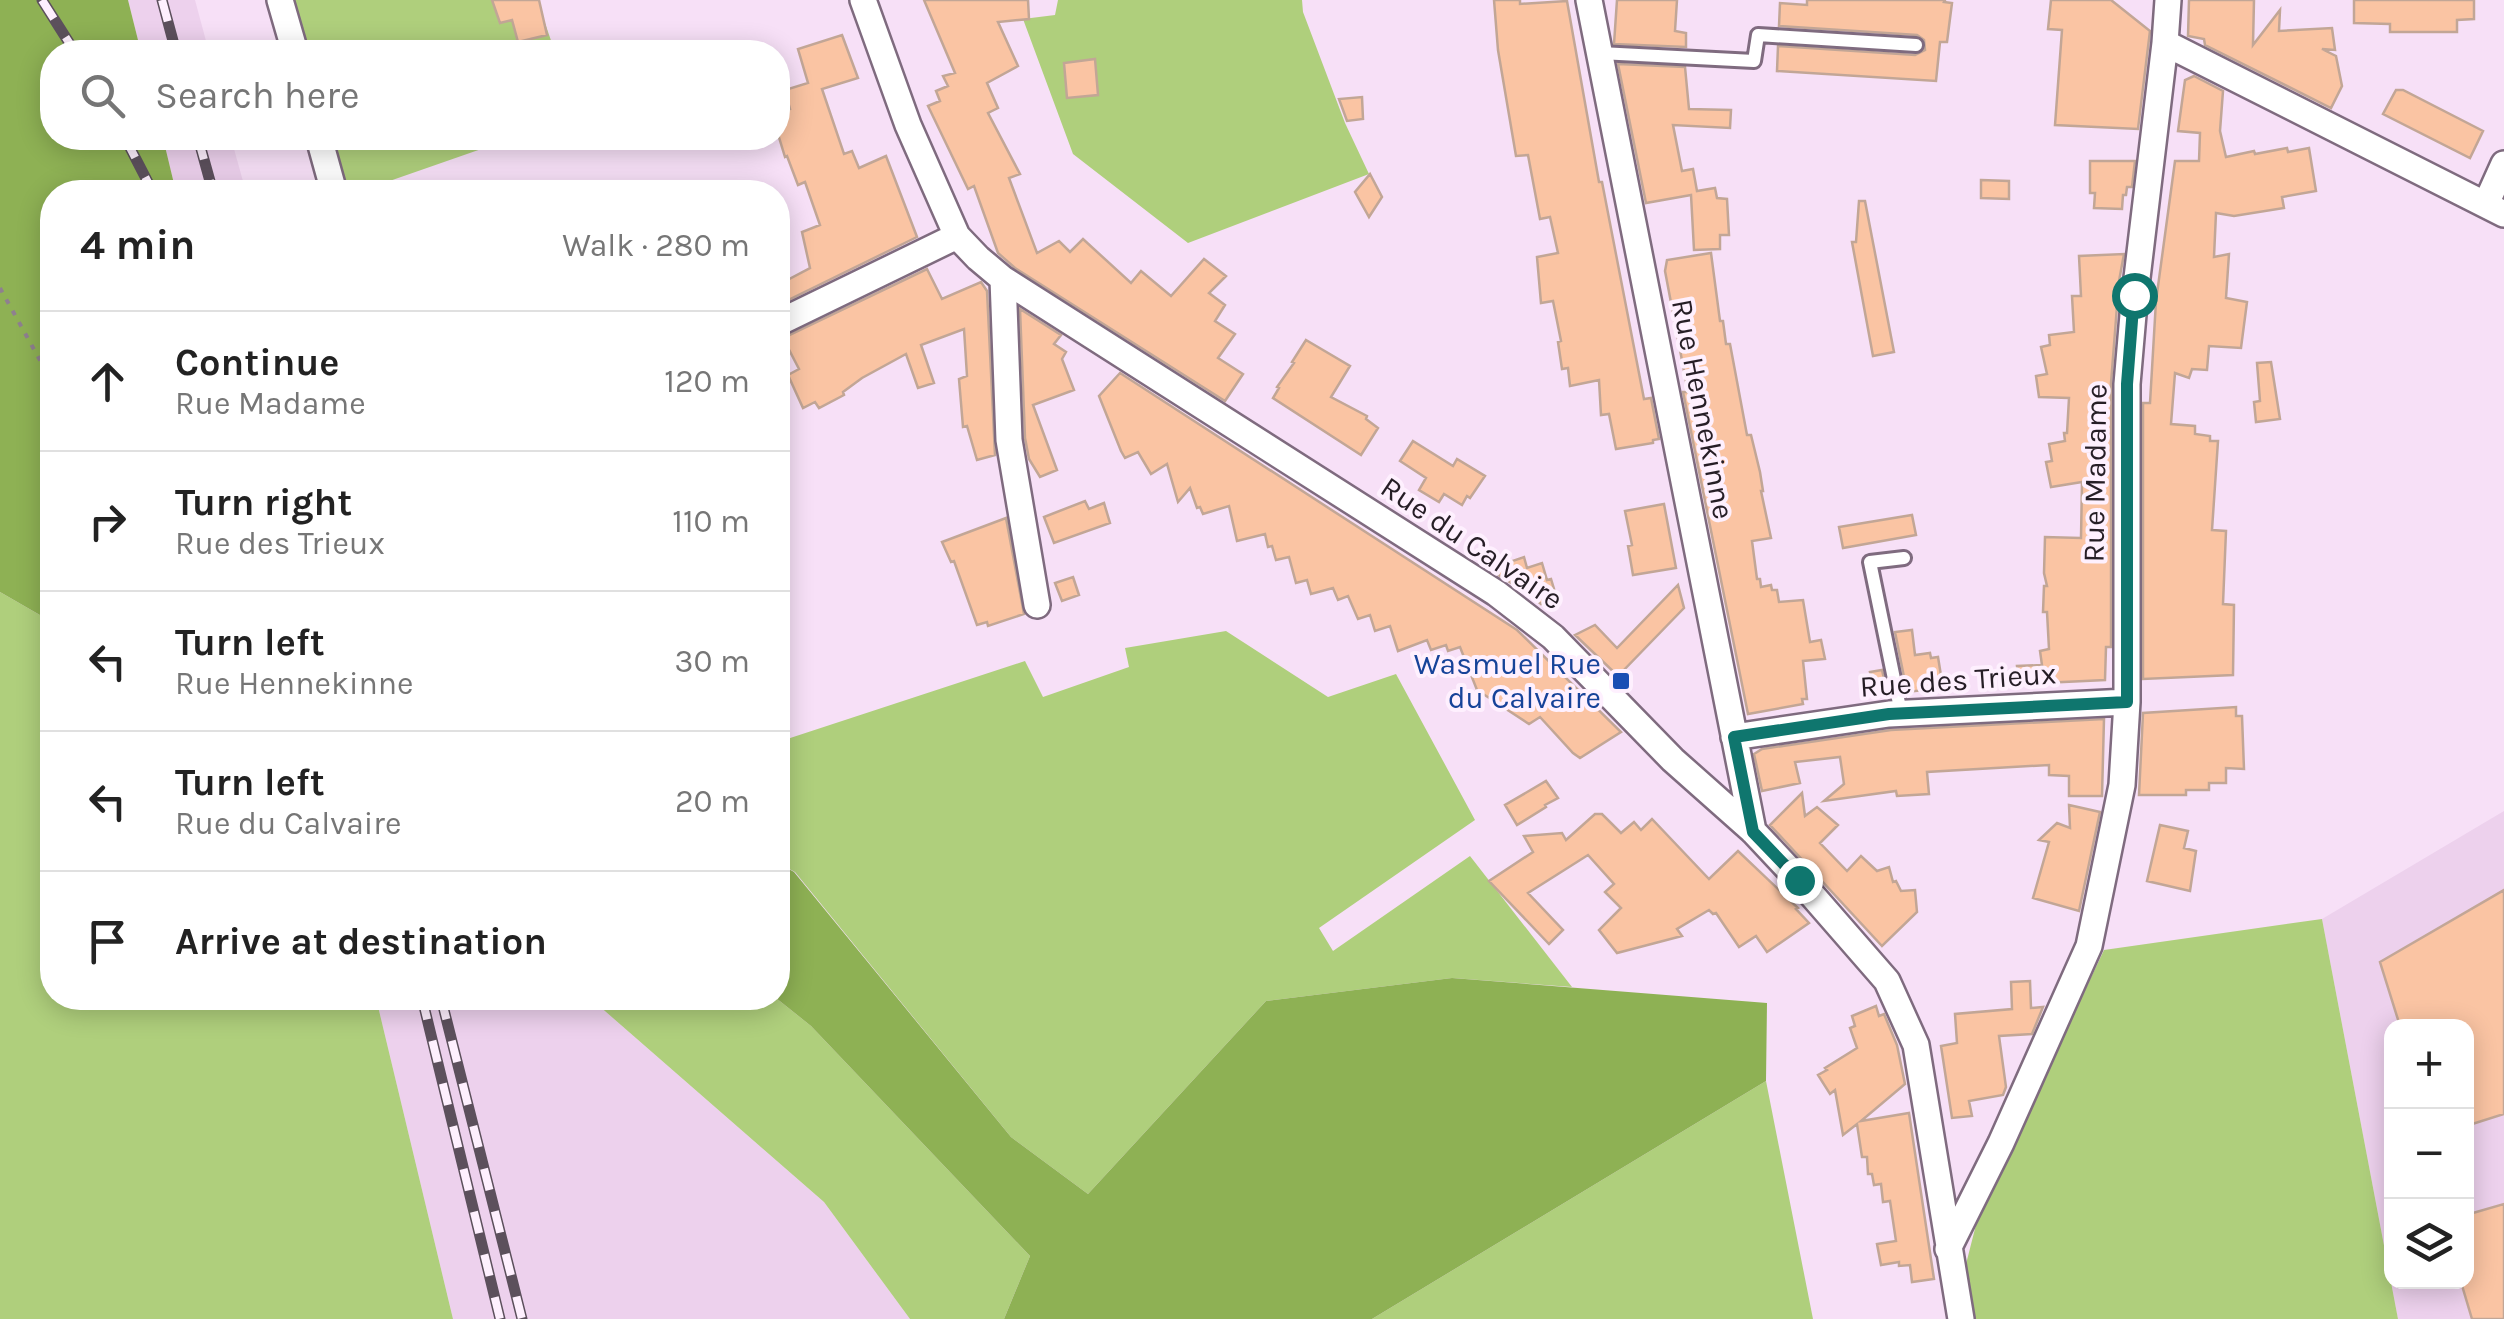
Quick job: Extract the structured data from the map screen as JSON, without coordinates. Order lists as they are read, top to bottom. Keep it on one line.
{"streets":{"street":["Rue Hennekinne","Rue Madame","Rue du Calvaire","Rue des Trieux"]},"crossings":[["Rue Hennekinne","Rue du Calvaire"],["Rue Hennekinne","Rue des Trieux"],["Rue Madame","Rue du Calvaire"],["Rue Madame","Rue des Trieux"]],"places":{"transit":["Wasmuel Rue du Calvaire"]},"page":{"search":"Search here","heading":["4 min","Walk · 280 m"],"list":[["Continue","Rue Madame","120 m"],["Turn right","Rue des Trieux","110 m"],["Turn left","Rue Hennekinne","30 m"],["Turn left","Rue du Calvaire","20 m"],"Arrive at destination"],"map_buttons":["+","−"]}}
